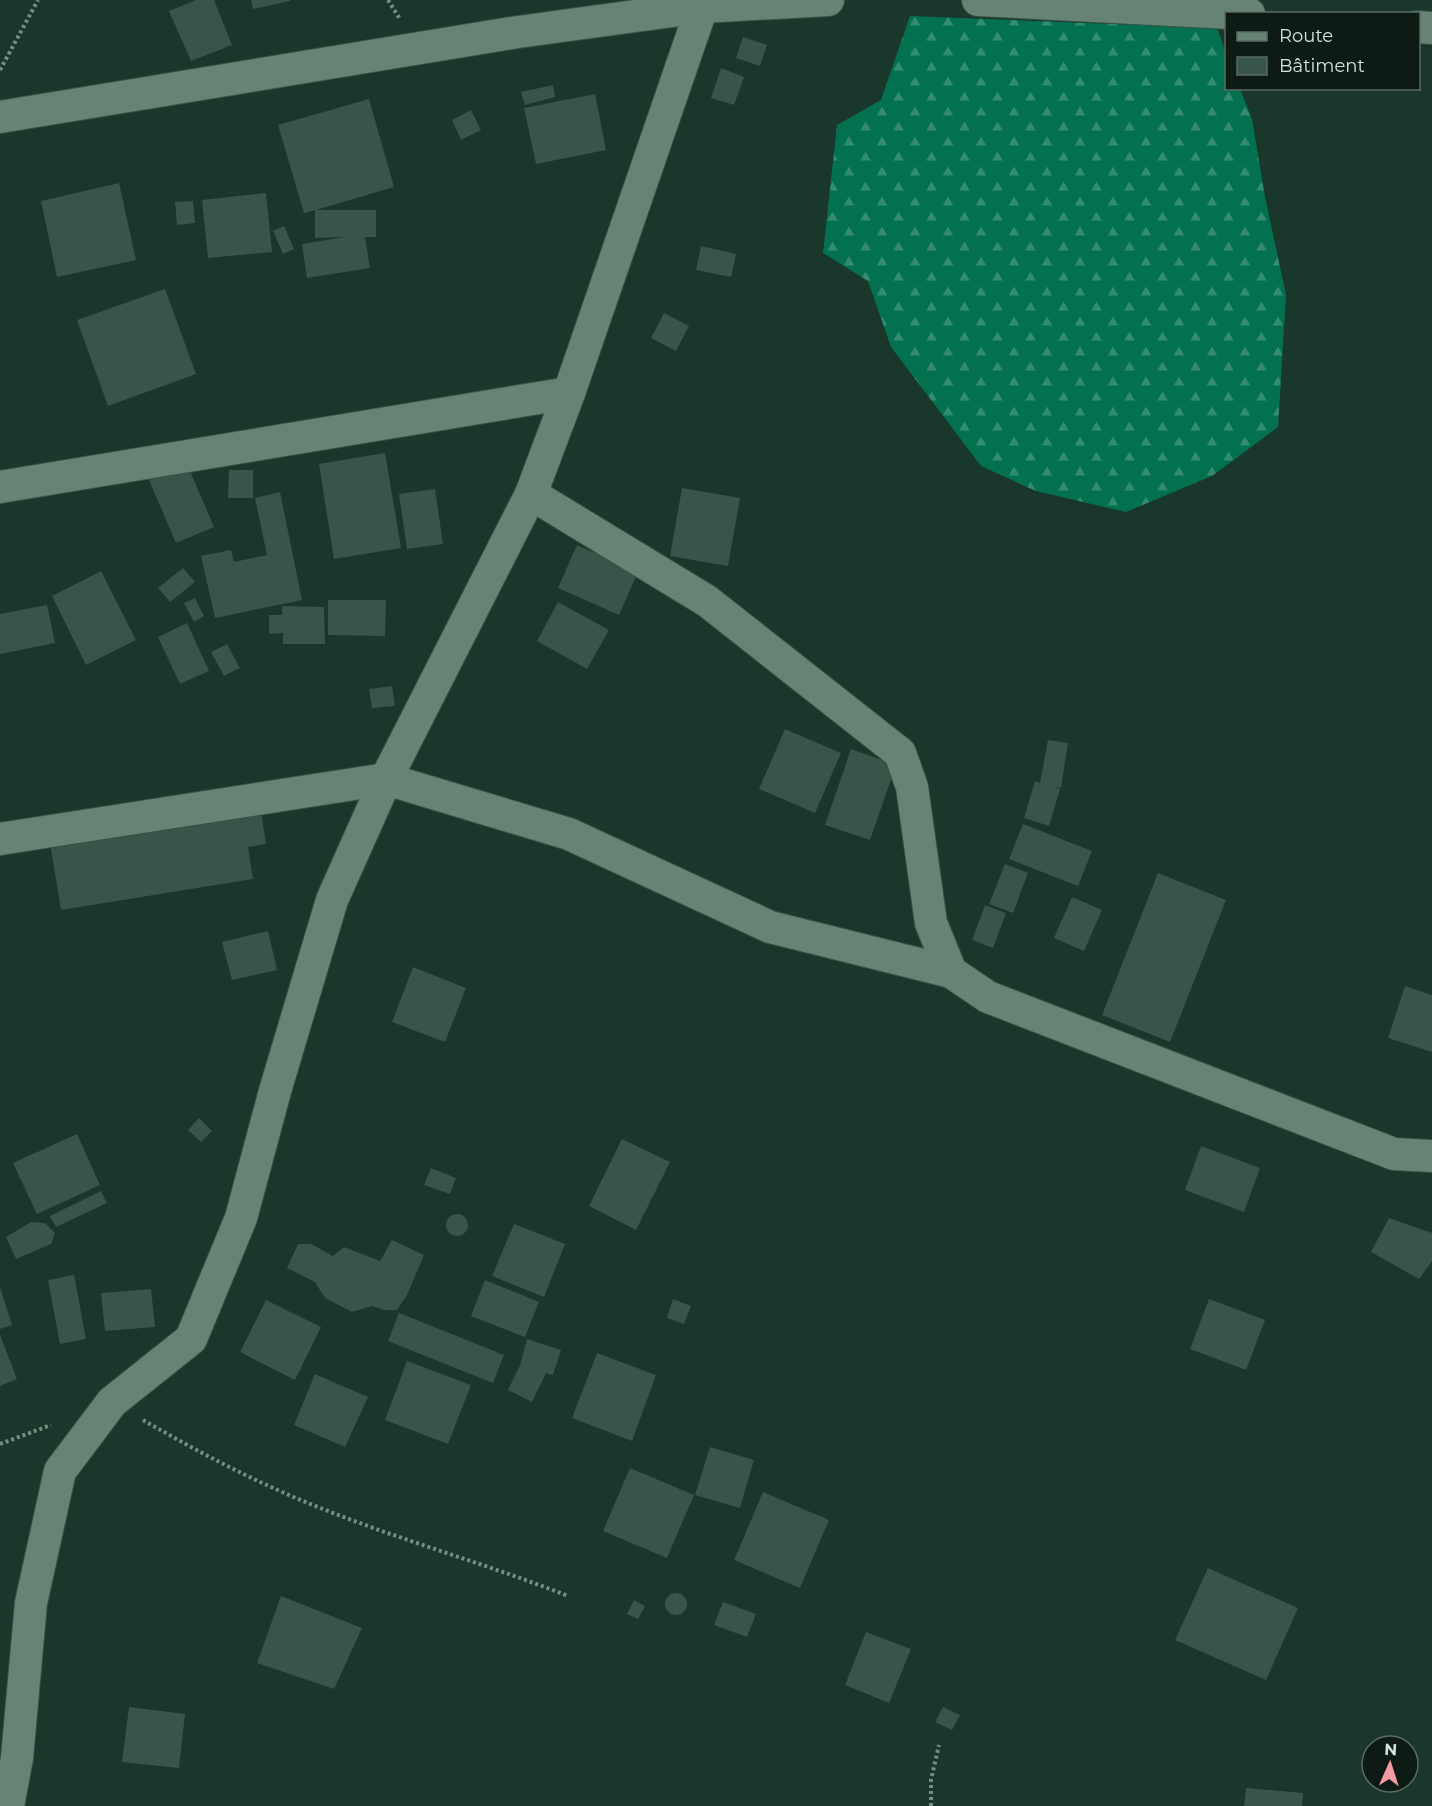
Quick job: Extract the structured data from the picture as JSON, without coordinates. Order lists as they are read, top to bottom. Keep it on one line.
{"legend":["Route","Bâtiment"],"north":"top"}
